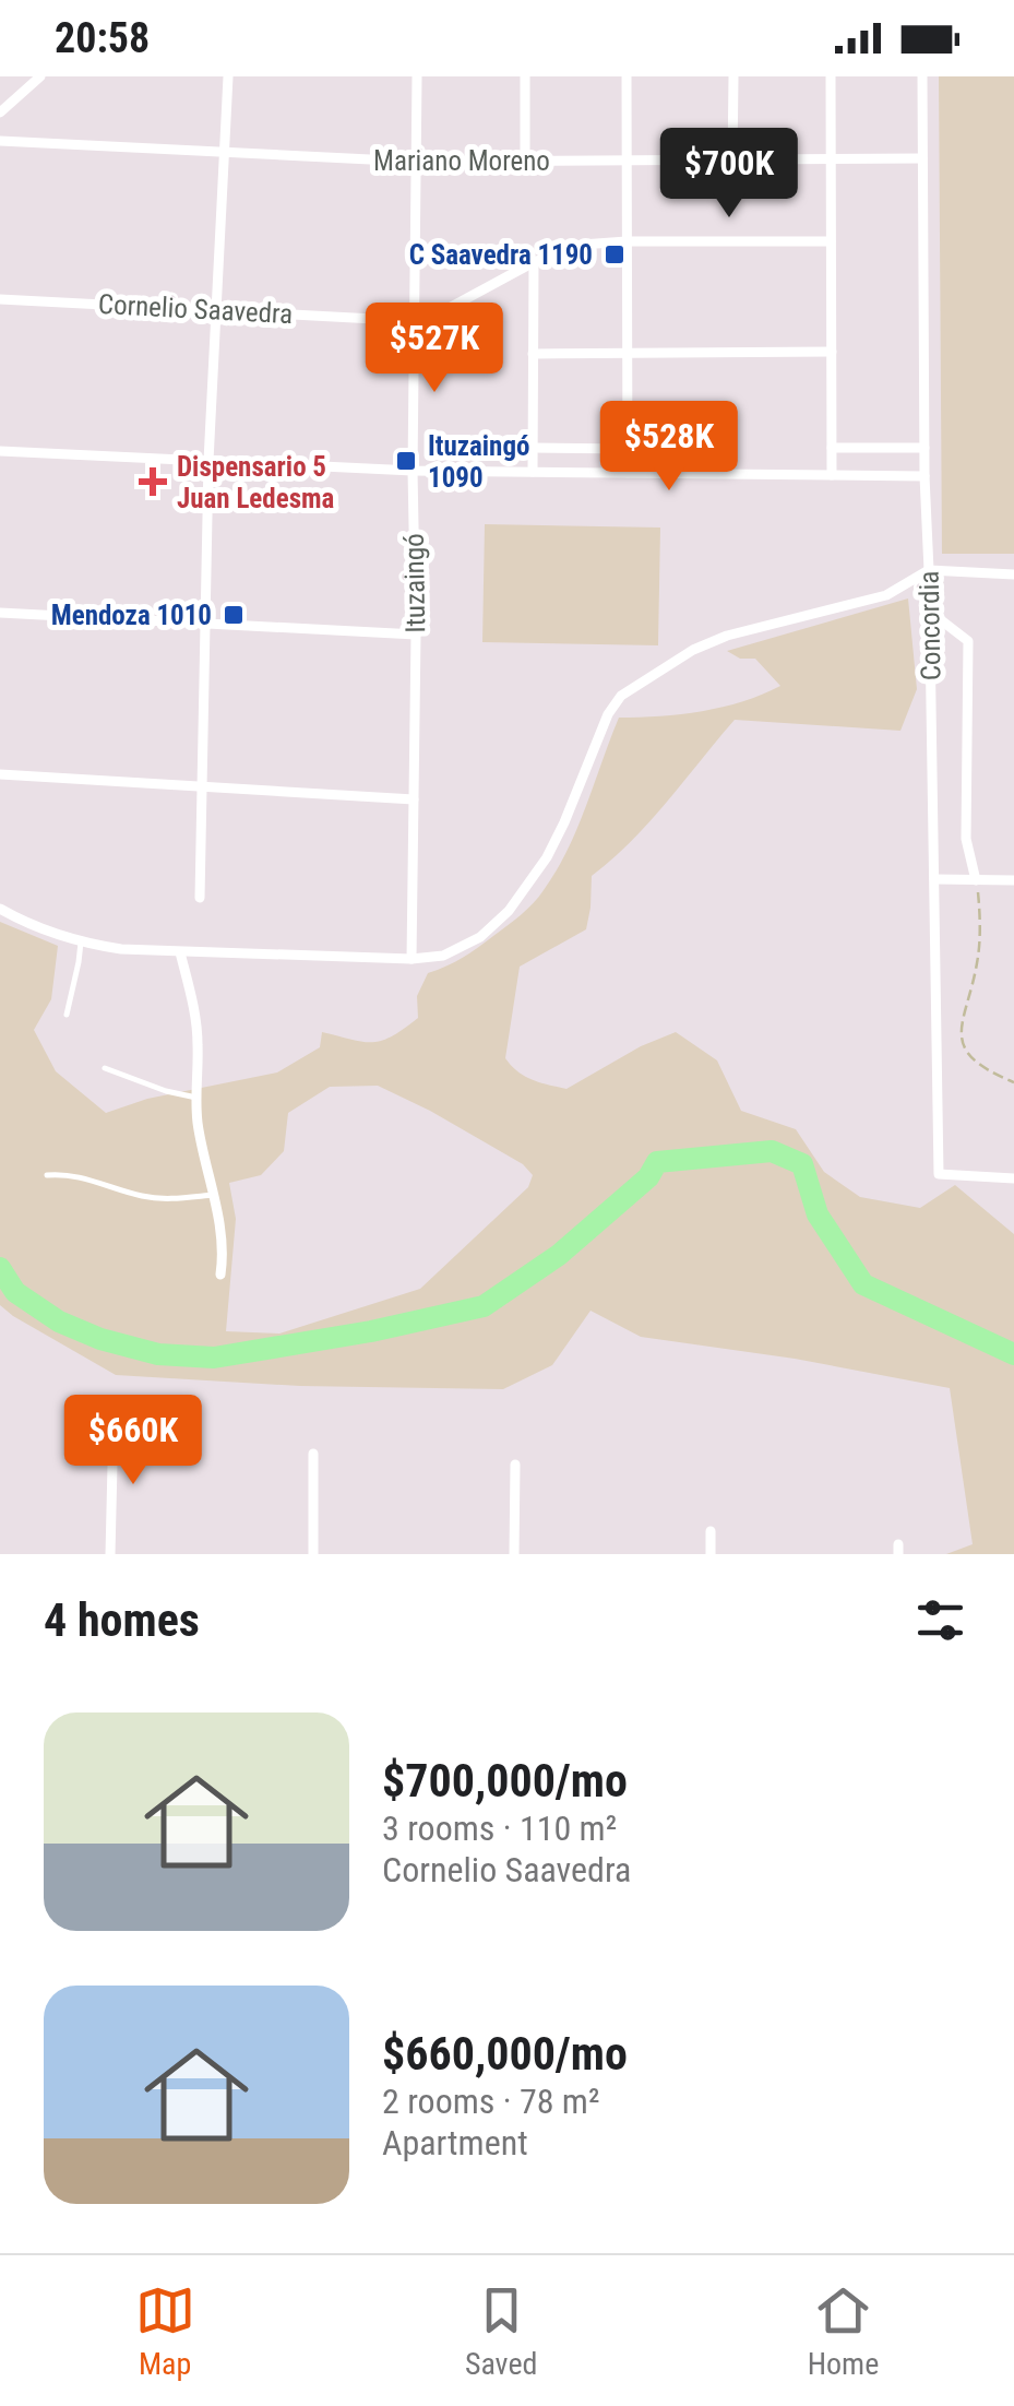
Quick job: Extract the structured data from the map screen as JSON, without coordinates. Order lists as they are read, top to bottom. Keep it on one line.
{"streets":{"street":["Mariano Moreno","Cornelio Saavedra","Ituzaingó","Concordia"]},"crossings":[["Mariano Moreno","Ituzaingó"],["Mariano Moreno","Concordia"],["Cornelio Saavedra","Ituzaingó"]],"places":{"transit":["C Saavedra 1190","Ituzaingó 1090","Mendoza 1010"],"health":["Dispensario 5 Juan Ledesma"]},"page":{"status":"20:58","price":["$700K","$527K","$528K","$660K"],"heading":"4 homes","list":[{"name":"$700,000/mo","note":"3 rooms · 110 m² · Cornelio Saavedra"},{"name":"$660,000/mo","note":"2 rooms · 78 m² · Apartment"}],"tabs":["Map","Saved","Home"]}}
